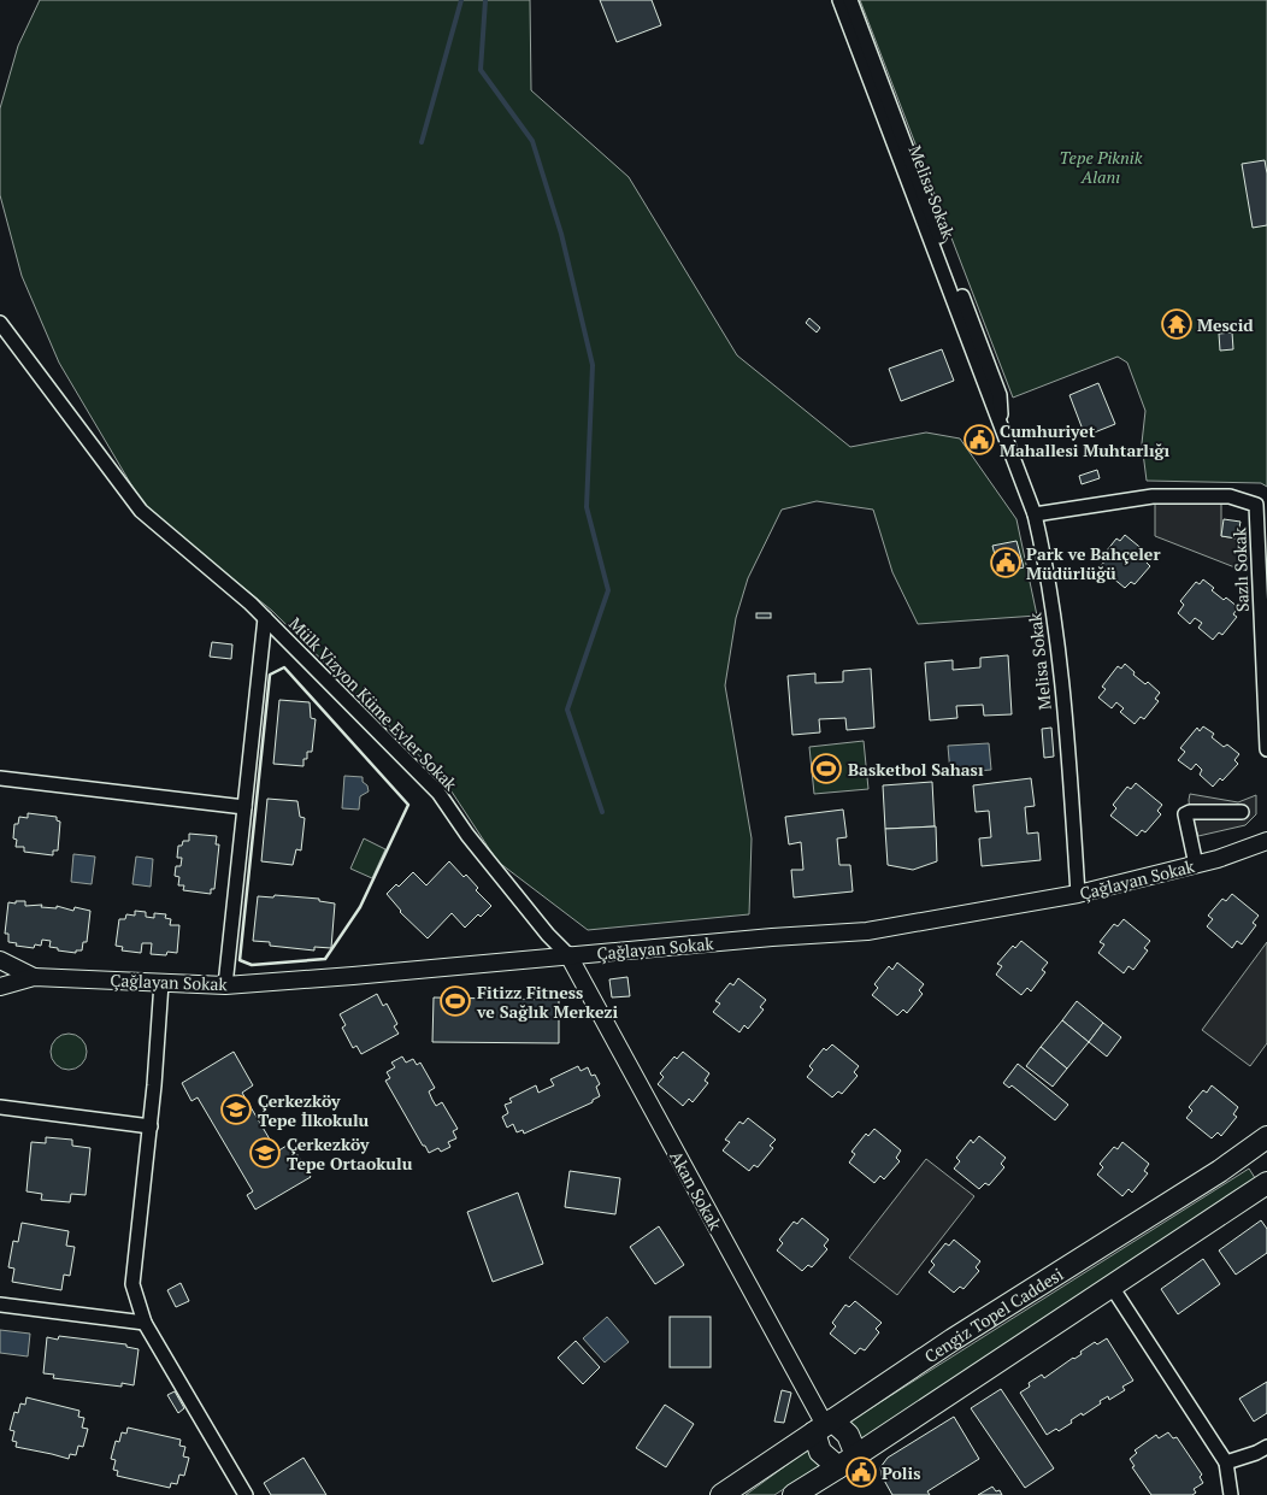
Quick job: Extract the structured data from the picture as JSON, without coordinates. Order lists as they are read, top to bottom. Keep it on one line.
{"streets":{"main road":["Cengiz Topel Caddesi"],"street":["Melisa Sokak","Sazlı Sokak","Mülk Vizyon Küme Evler Sokak","Çağlayan Sokak","Akan Sokak"]},"crossings":[["Melisa Sokak","Sazlı Sokak"],["Melisa Sokak","Çağlayan Sokak"],["Mülk Vizyon Küme Evler Sokak","Çağlayan Sokak"],["Mülk Vizyon Küme Evler Sokak","Akan Sokak"],["Çağlayan Sokak","Akan Sokak"],["Akan Sokak","Cengiz Topel Caddesi"]],"parks":["Tepe Piknik Alanı"],"places":{"temple":["Mescid"],"public building":["Cumhuriyet Mahallesi Muhtarlığı","Park ve Bahçeler Müdürlüğü","Polis"],"sports":["Basketbol Sahası","Fitizz Fitness ve Sağlık Merkezi"],"school or university":["Çerkezköy Tepe İlkokulu","Çerkezköy Tepe Ortaokulu"]}}
